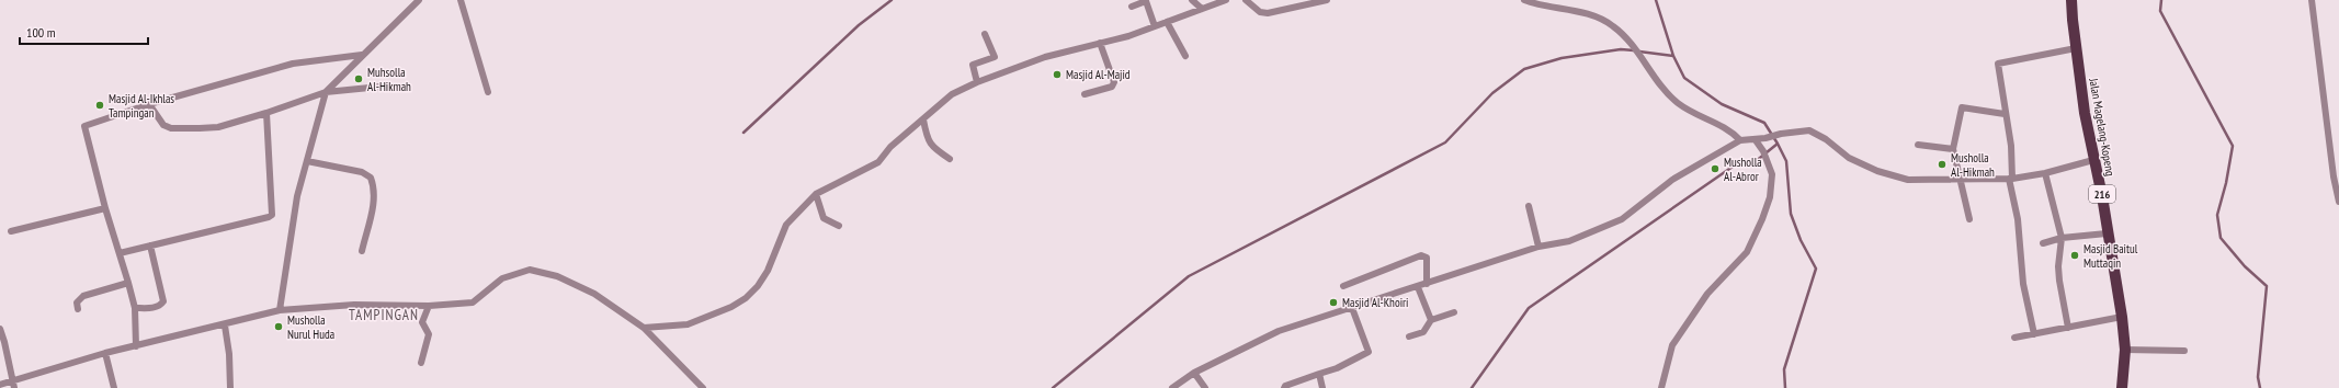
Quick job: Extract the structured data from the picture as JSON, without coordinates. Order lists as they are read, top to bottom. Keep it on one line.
{"streets":{"main road":["Jalan Magelang-Kopeng","216"]},"districts":["TAMPINGAN"],"places":["Masjid Al-Majid","Muhsolla Al-Hikmah","Masjid Al-Ikhlas Tampingan","Musholla Al-Hikmah","Musholla Al-Abror","Masjid Baitul Muttaqin","Masjid Al-Khoiri","Musholla Nurul Huda"],"scale_bar":"100 m"}
